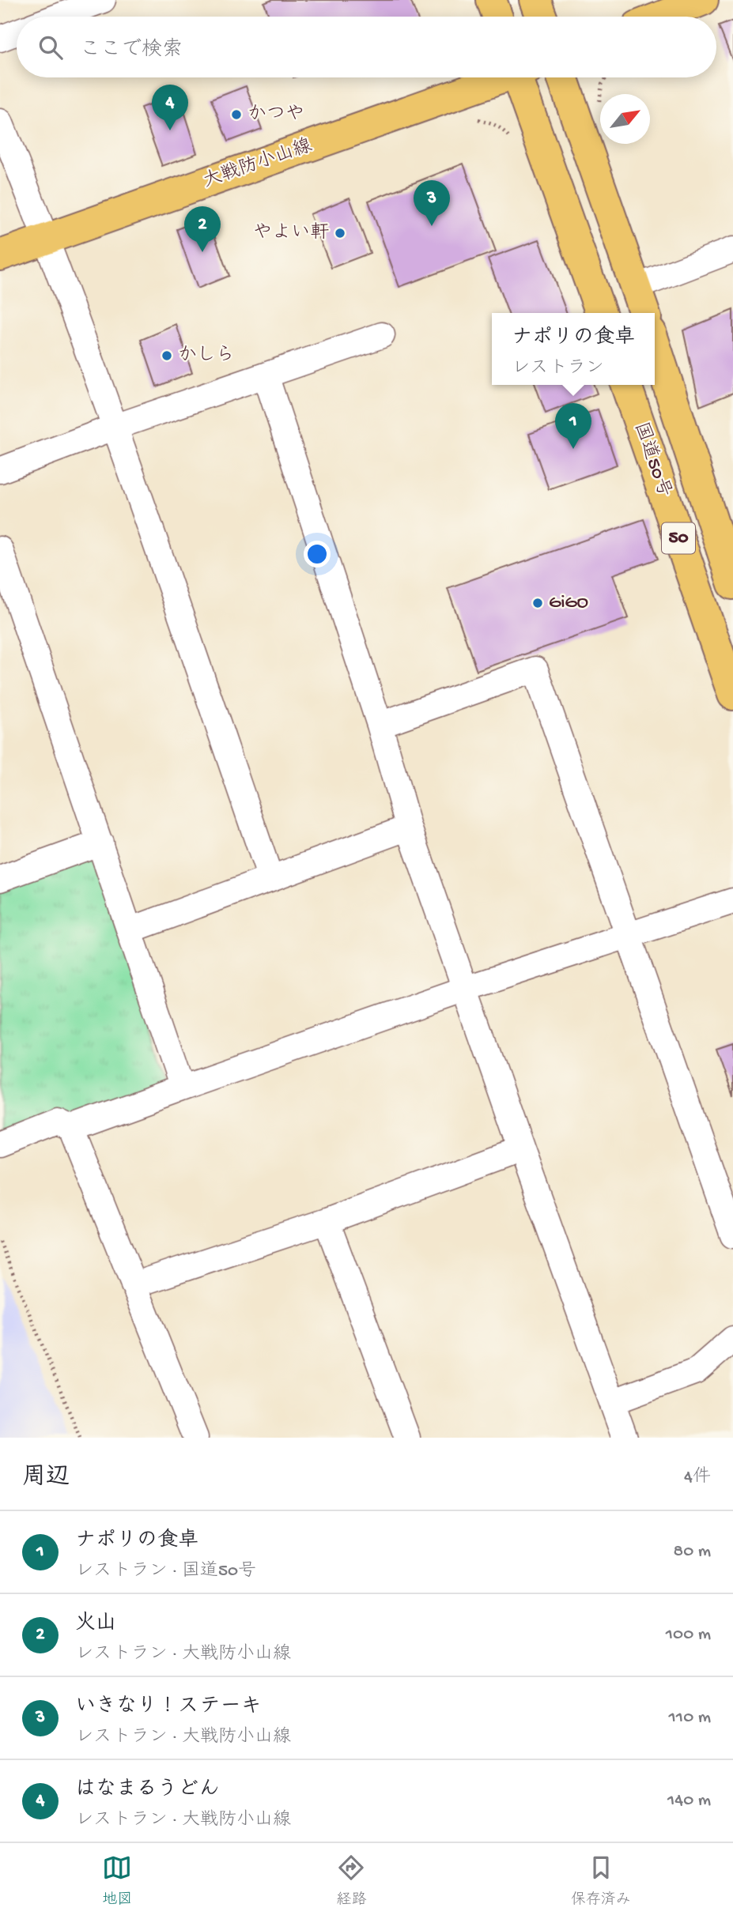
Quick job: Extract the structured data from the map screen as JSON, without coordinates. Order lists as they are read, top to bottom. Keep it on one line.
{"streets":{"main road":["大戦防小山線","国道50号","50"]},"places":["かつや","やよい軒","かしら","GiGO"],"north":"top right","page":{"search":"ここで検索","pins":["4","3","2","1"],"popup":["ナポリの食卓","レストラン"],"heading":["周辺","4件"],"list":[{"mark":"1","name":"ナポリの食卓","note":"レストラン · 国道50号","value":"80 m"},{"mark":"2","name":"火山","note":"レストラン · 大戦防小山線","value":"100 m"},{"mark":"3","name":"いきなり！ステーキ","note":"レストラン · 大戦防小山線","value":"110 m"},{"mark":"4","name":"はなまるうどん","note":"レストラン · 大戦防小山線","value":"140 m"}],"nav":["地図","経路","保存済み"]}}
